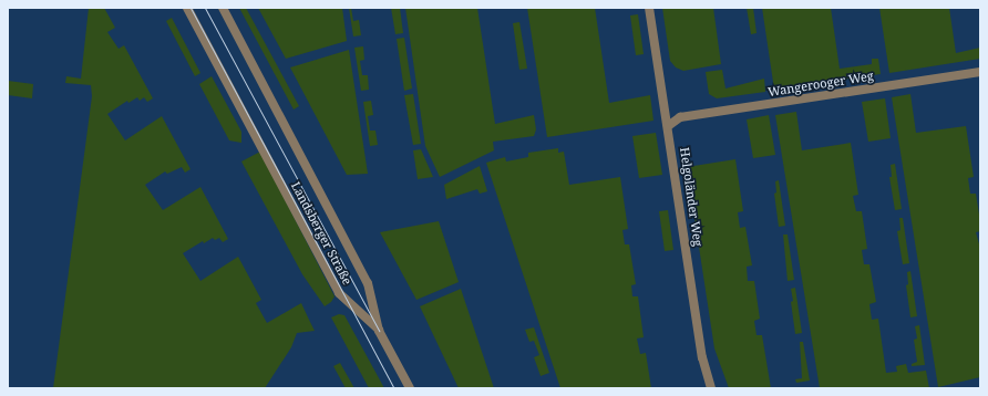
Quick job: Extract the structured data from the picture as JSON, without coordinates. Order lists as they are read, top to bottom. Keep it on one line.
{"streets":{"street":["Wangerooger Weg","Helgoländer Weg","Landsberger Straße"]},"crossings":[["Wangerooger Weg","Helgoländer Weg"]]}
